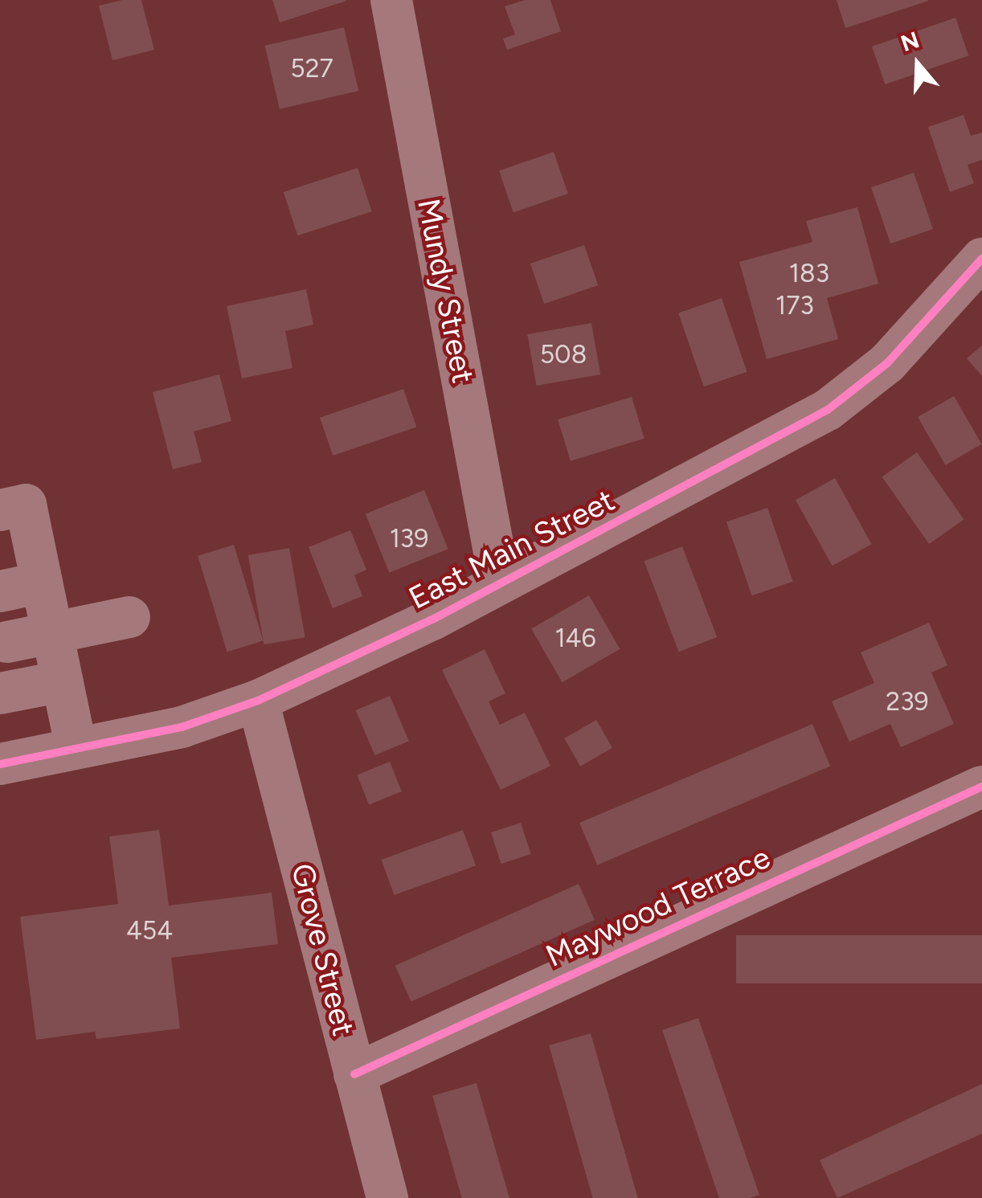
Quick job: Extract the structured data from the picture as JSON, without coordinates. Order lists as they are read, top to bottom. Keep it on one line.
{"streets":{"street":["Mundy Street","East Main Street","Maywood Terrace","Grove Street"]},"crossings":[["Mundy Street","East Main Street"],["East Main Street","Grove Street"],["Maywood Terrace","Grove Street"]],"house_numbers":["527","183","173","508","139","146","239","454"],"north":"top"}
